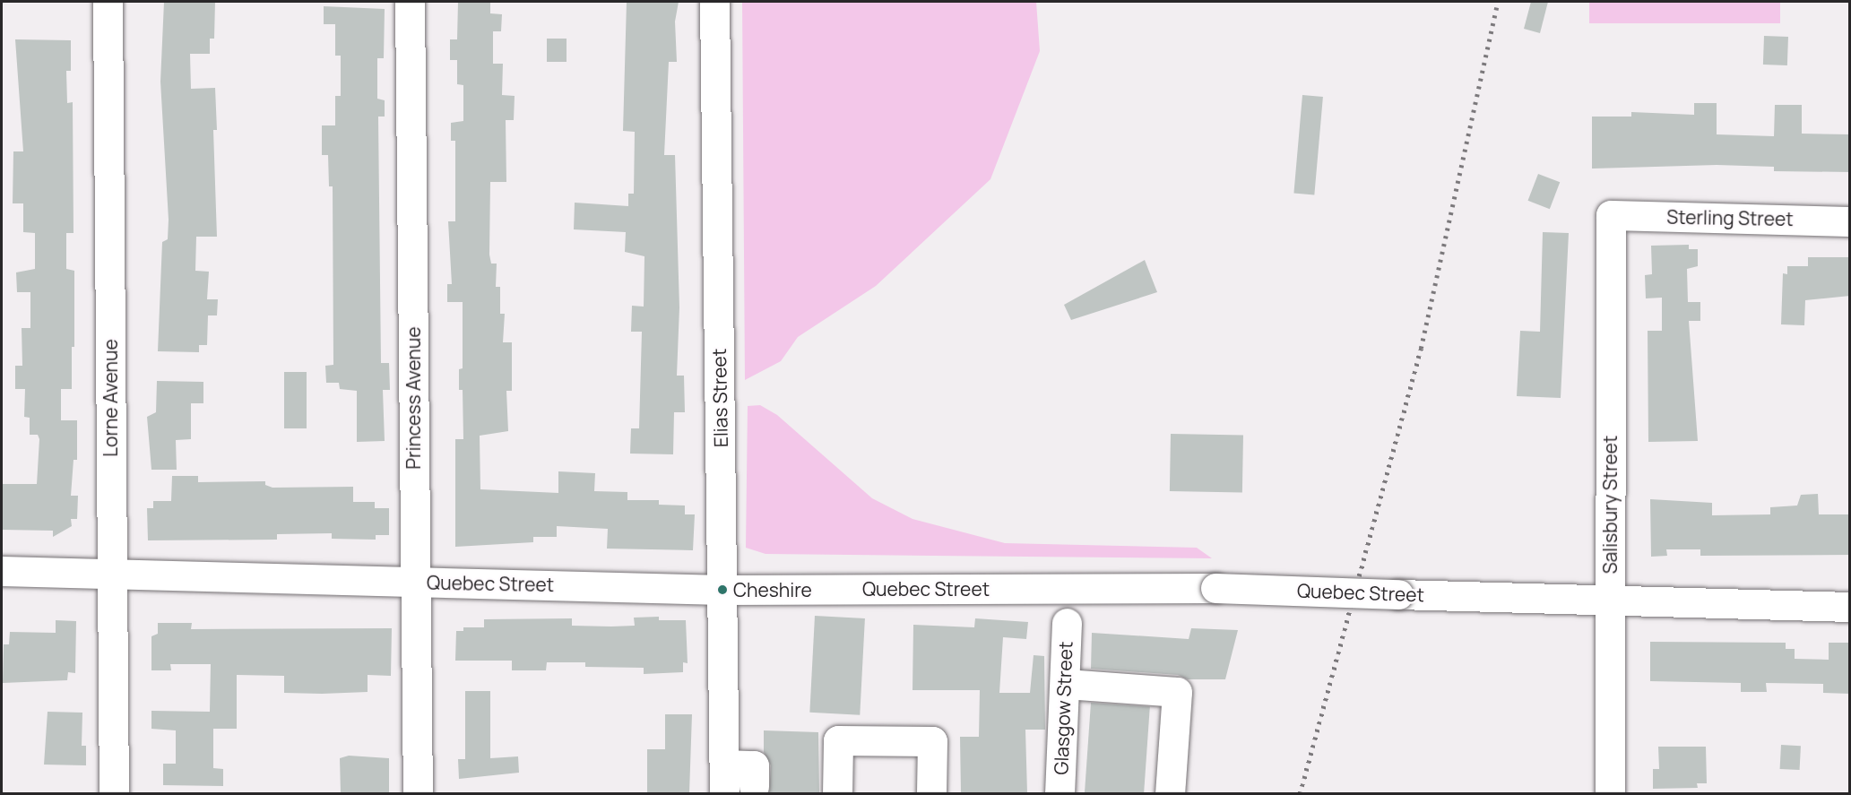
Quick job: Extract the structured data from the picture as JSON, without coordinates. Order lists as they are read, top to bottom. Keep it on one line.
{"streets":{"street":["Sterling Street","Lorne Avenue","Princess Avenue","Elias Street","Salisbury Street","Quebec Street","Glasgow Street"]},"crossings":[["Sterling Street","Salisbury Street"],["Lorne Avenue","Quebec Street"],["Princess Avenue","Quebec Street"],["Elias Street","Quebec Street"],["Salisbury Street","Quebec Street"]],"places":["Cheshire"]}
